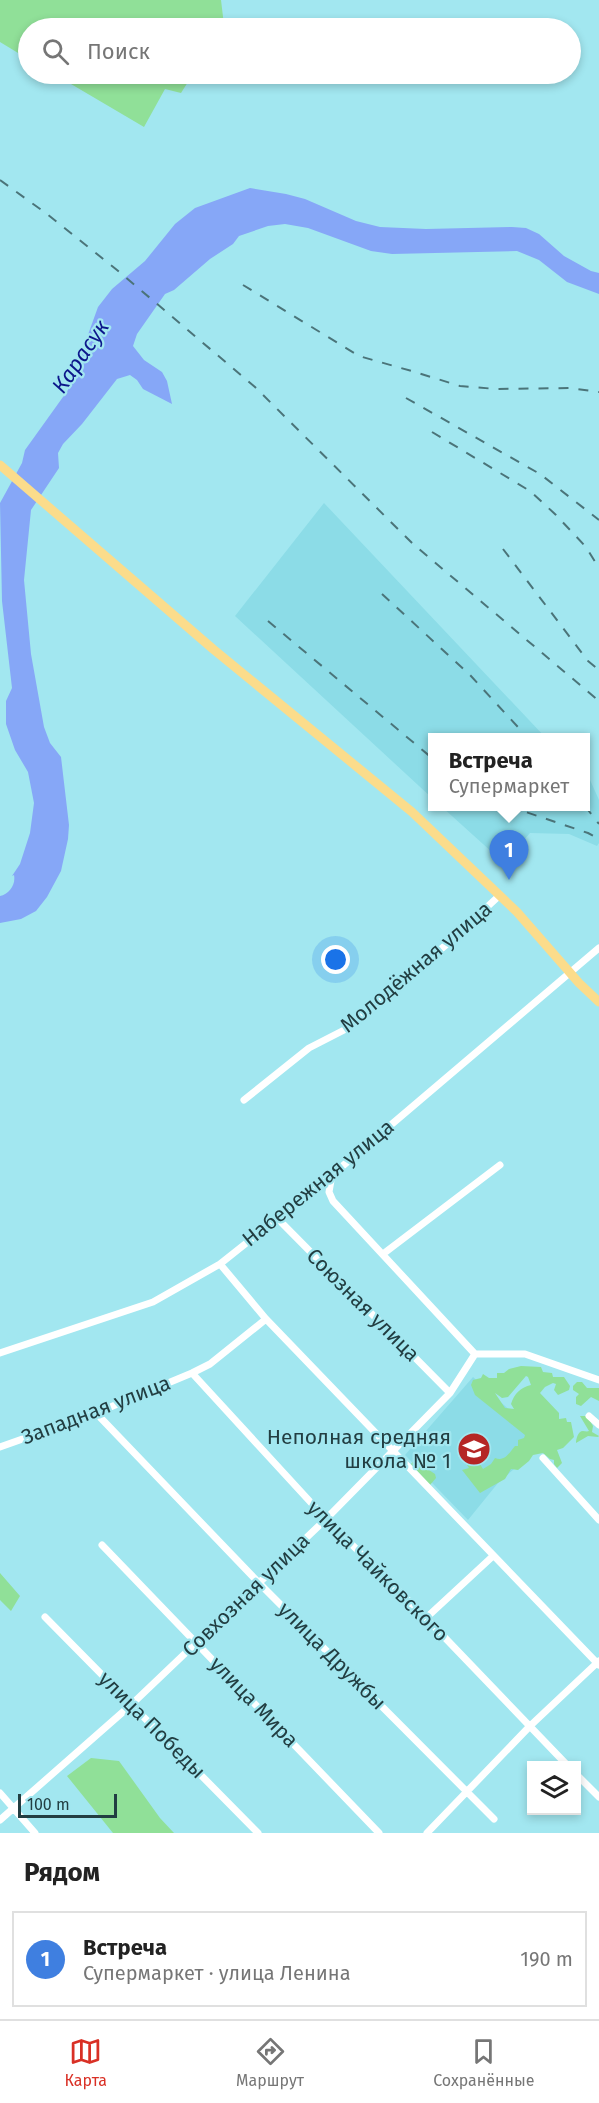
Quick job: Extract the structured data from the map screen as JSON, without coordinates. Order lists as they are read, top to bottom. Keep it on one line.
{"streets":{"street":["Молодёжная улица","Набережная улица","Союзная улица","Западная улица","улица Чайковского","Совхозная улица","улица Дружбы","улица Мира","улица Победы"]},"crossings":[["Набережная улица","Союзная улица"],["Союзная улица","Совхозная улица"],["Западная улица","улица Чайковского"],["Западная улица","улица Дружбы"],["улица Чайковского","Совхозная улица"],["Совхозная улица","улица Дружбы"],["Совхозная улица","улица Мира"],["Совхозная улица","улица Победы"]],"water":["Карасук"],"places":{"school or university":["Неполная средняя школа № 1"]},"scale_bar":"100 m","page":{"search":"Поиск","popup":["Встреча","Супермаркет"],"pins":"1","scale":"100 m","heading":"Рядом","list":[{"mark":"1","name":"Встреча","note":"Супермаркет · улица Ленина","value":"190 m"}],"nav":["Карта","Маршрут","Сохранённые"]}}
